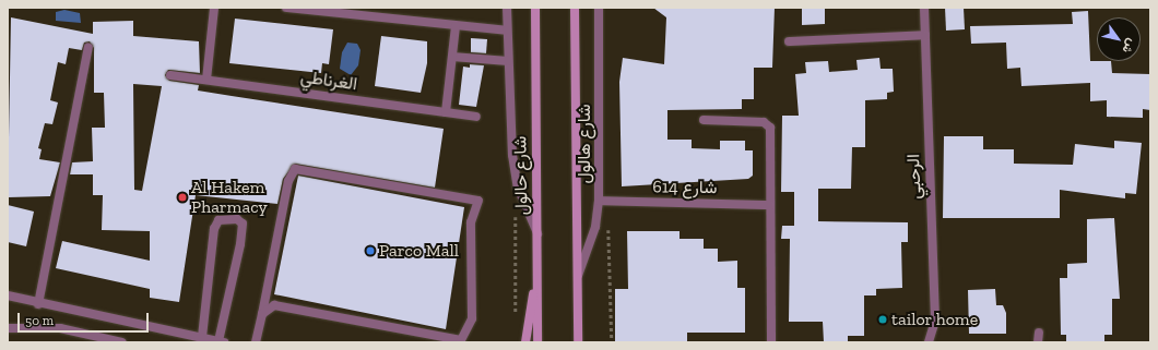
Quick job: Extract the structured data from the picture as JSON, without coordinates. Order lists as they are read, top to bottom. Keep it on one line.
{"streets":{"main road":["شارع حالول"],"street":["الغرناطي","شارع هالول","الرحبي","شارع 614"]},"crossings":[["شارع هالول","شارع 614"]],"places":["Al Hakem Pharmacy","Parco Mall","tailor home"],"scale_bar":"50 m","north":"bottom right"}
